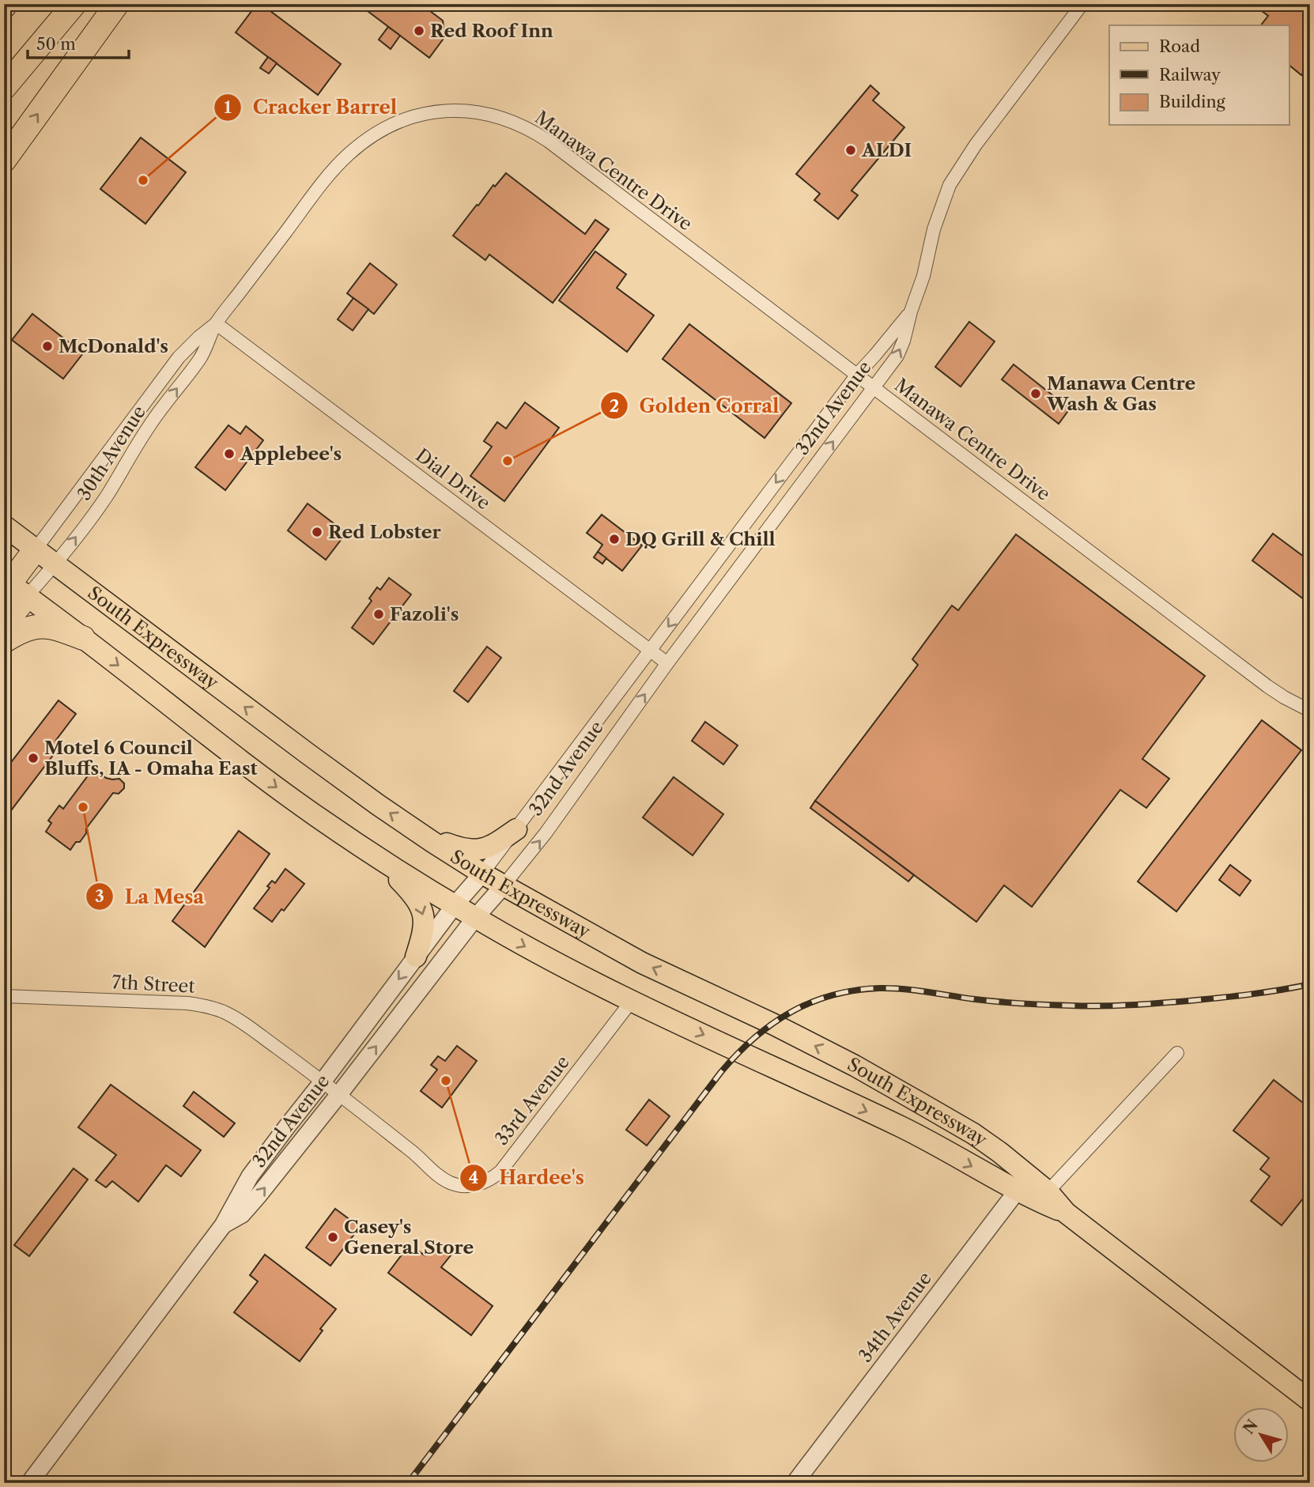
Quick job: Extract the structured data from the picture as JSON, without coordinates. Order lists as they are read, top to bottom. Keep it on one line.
{"streets":{"main road":["South Expressway"],"street":["Manawa Centre Drive","32nd Avenue","30th Avenue","Dial Drive","7th Street","33rd Avenue","34th Avenue"]},"crossings":[["Manawa Centre Drive","32nd Avenue"],["Manawa Centre Drive","30th Avenue"],["32nd Avenue","Dial Drive"],["32nd Avenue","South Expressway"],["32nd Avenue","7th Street"],["32nd Avenue","33rd Avenue"],["30th Avenue","Dial Drive"],["30th Avenue","South Expressway"],["South Expressway","33rd Avenue"],["South Expressway","34th Avenue"],["7th Street","33rd Avenue"]],"places":["Red Roof Inn","ALDI","Cracker Barrel","McDonald's","Manawa Centre Wash & Gas","Applebee's","Golden Corral","Red Lobster","DQ Grill & Chill","Fazoli's","Motel 6 Council Bluffs, IA - Omaha East","La Mesa","Hardee's","Casey's General Store"],"legend":["Road","Railway","Building"],"scale_bar":"50 m","north":"top left"}
